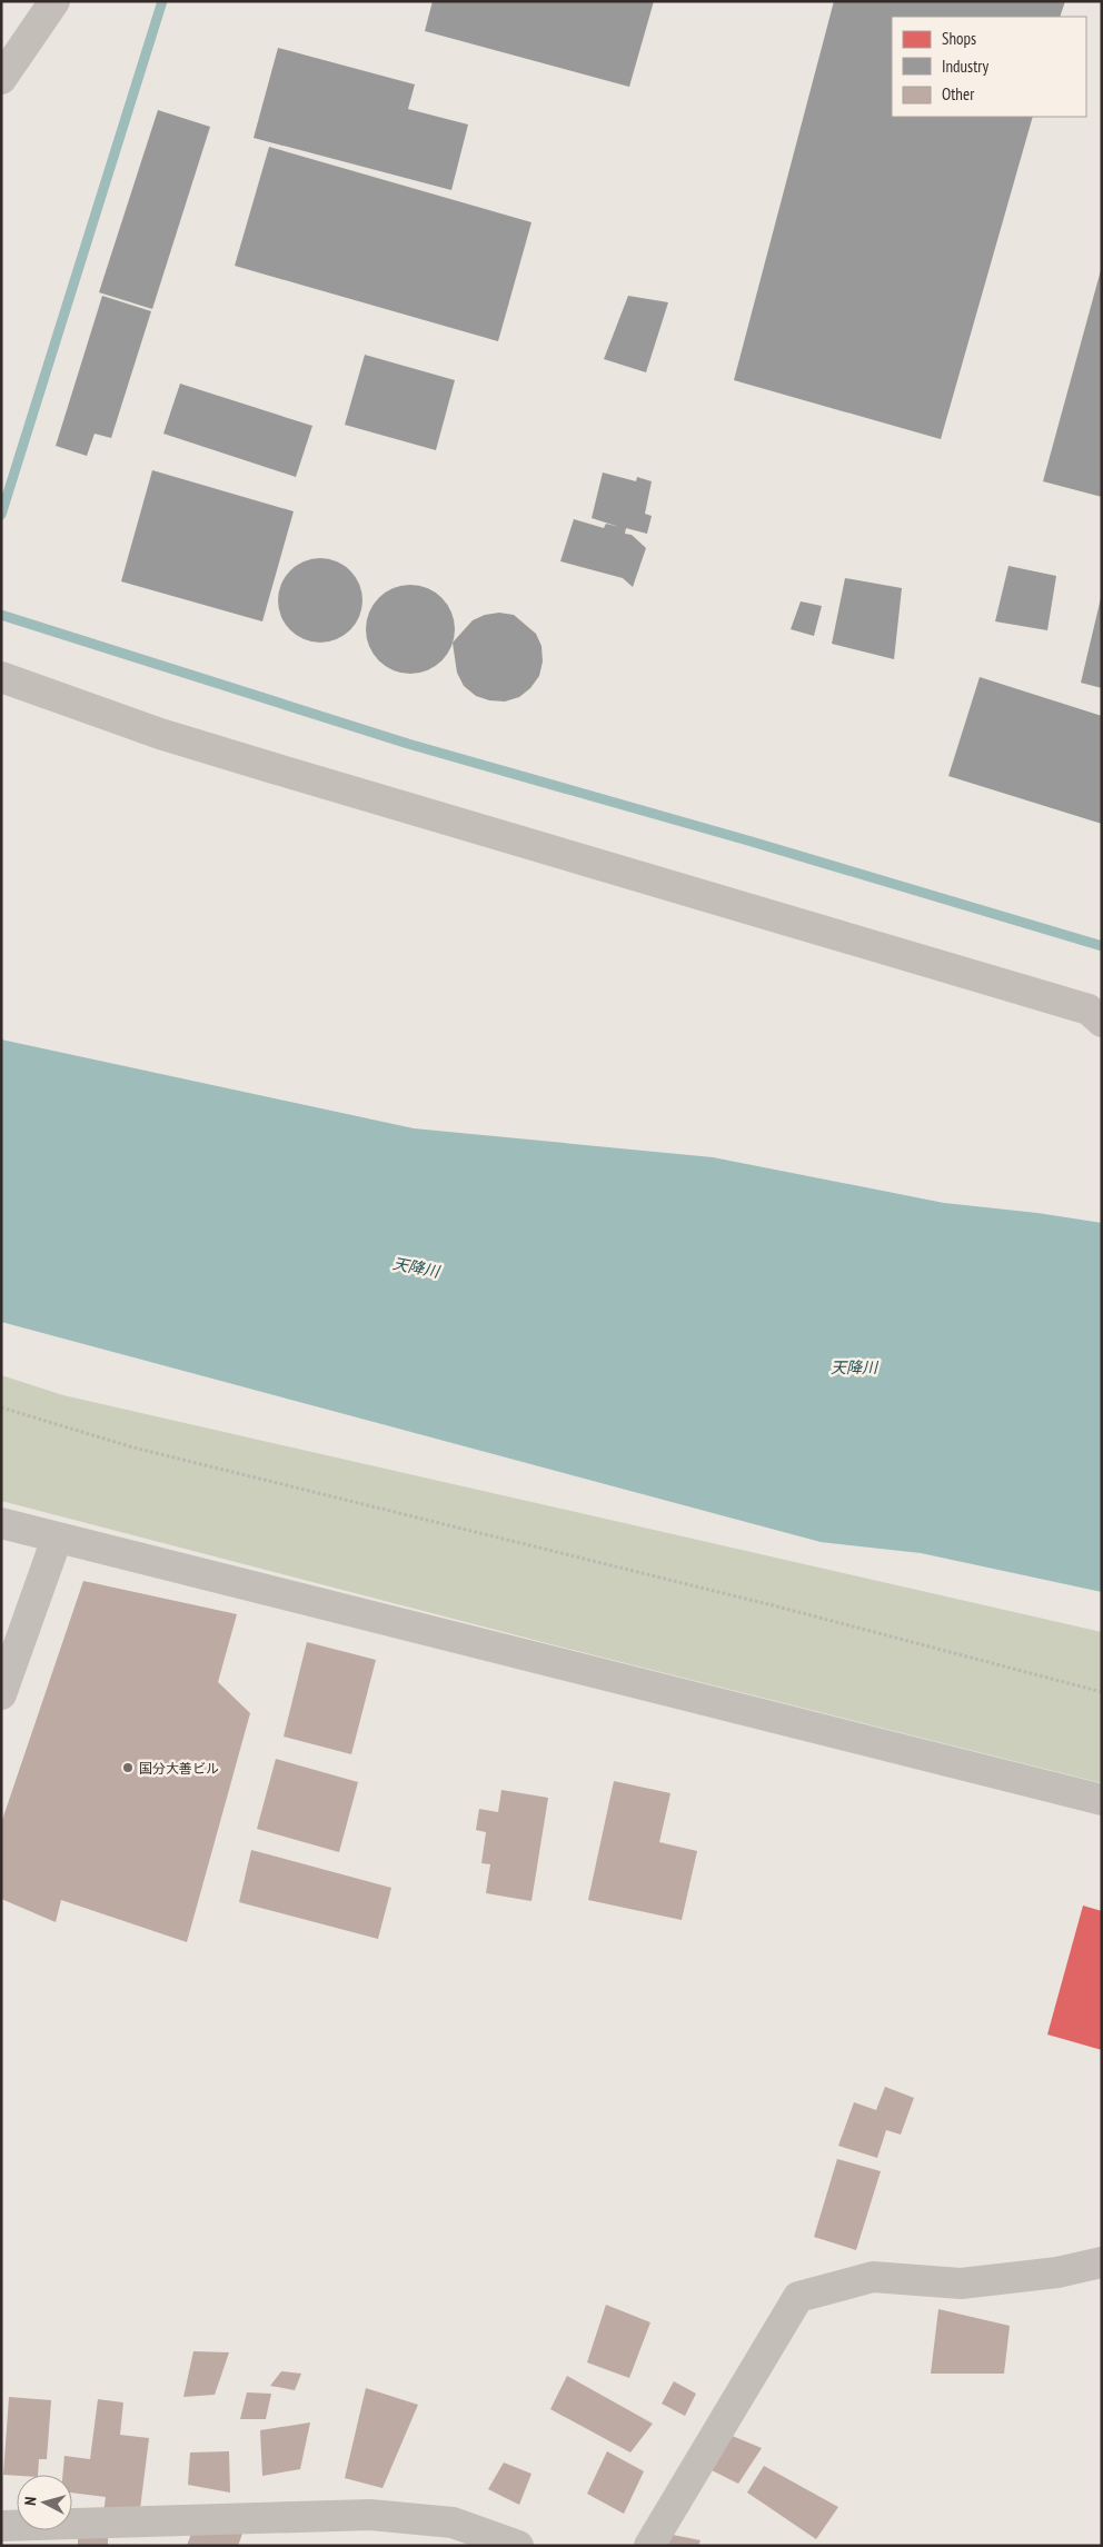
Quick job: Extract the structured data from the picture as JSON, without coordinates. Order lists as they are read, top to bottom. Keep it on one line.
{"water":["天降川"],"places":["国分大善ビル"],"legend":["Shops","Industry","Other"],"north":"left"}
